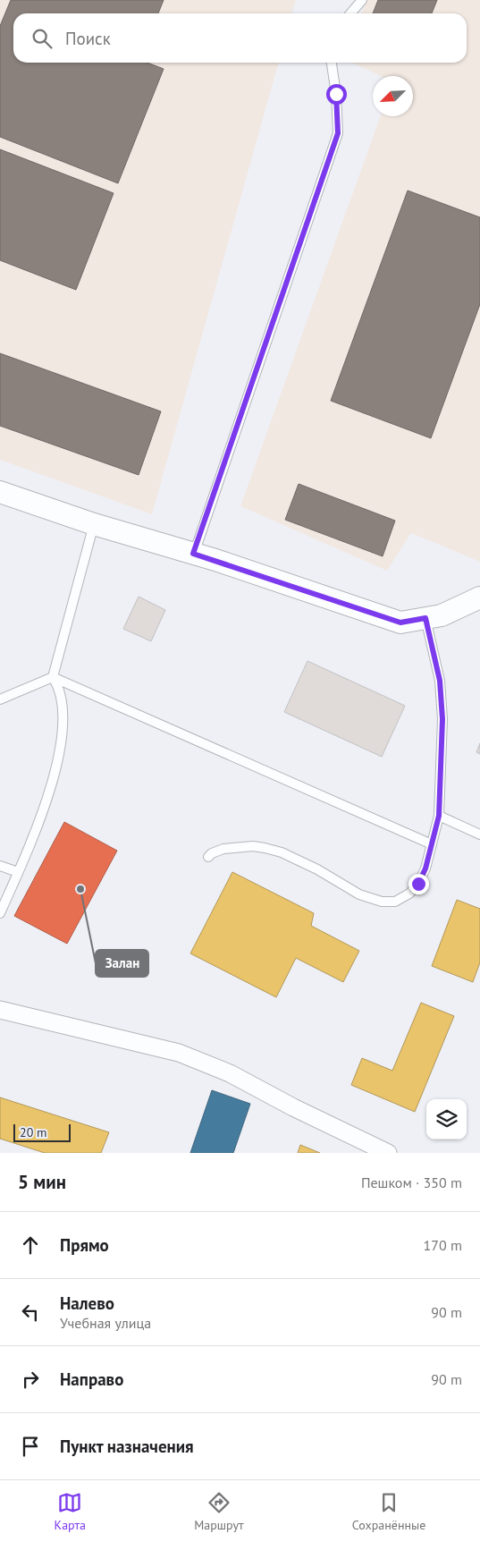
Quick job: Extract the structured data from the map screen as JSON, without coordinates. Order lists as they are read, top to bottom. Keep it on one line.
{"places":["Залан"],"scale_bar":"20 m","north":"bottom left","page":{"search":"Поиск","scale":"20 m","heading":["5 мин","Пешком · 350 m"],"list":[["Прямо","170 m"],["Налево","Учебная улица","90 m"],["Направо","90 m"],"Пункт назначения"],"nav":["Карта","Маршрут","Сохранённые"]}}
